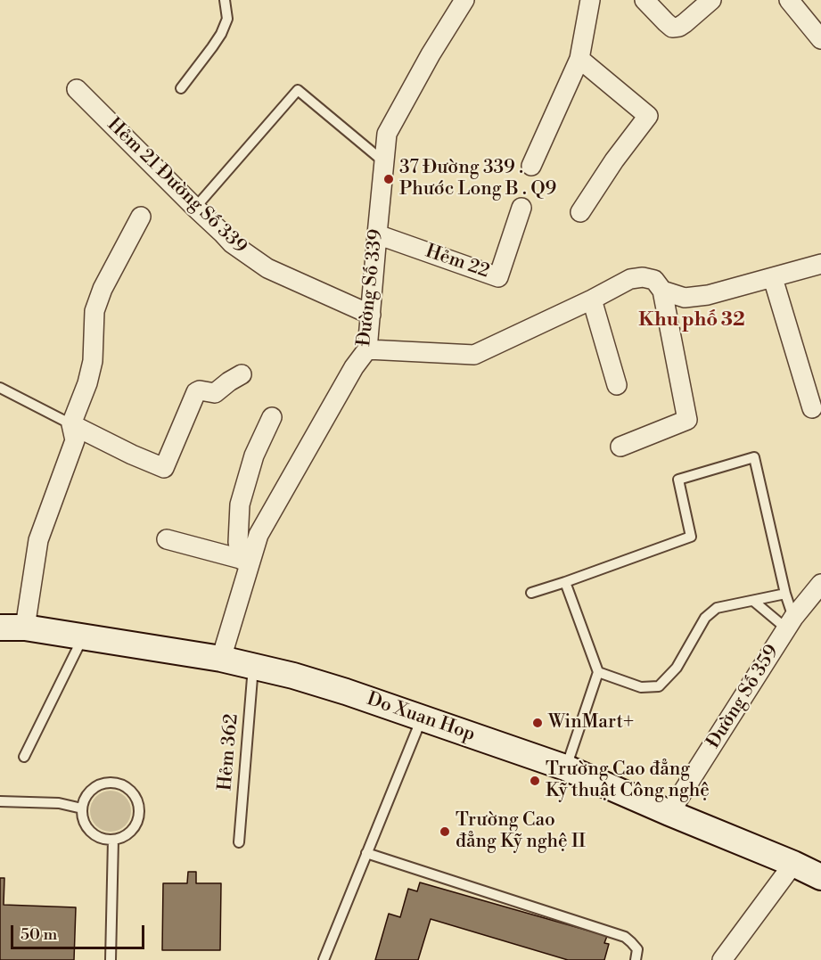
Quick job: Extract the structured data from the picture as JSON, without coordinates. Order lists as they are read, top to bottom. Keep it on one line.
{"streets":{"main road":["Do Xuan Hop"],"street":["Hẻm 21 Đường Số 339","Hẻm 22","Đường Số 339","Đường Số 359"],"lane":["Hẻm 362"]},"crossings":[["Hẻm 21 Đường Số 339","Đường Số 339"],["Hẻm 22","Đường Số 339"],["Đường Số 339","Do Xuan Hop"],["Đường Số 359","Do Xuan Hop"],["Do Xuan Hop","Hẻm 362"]],"districts":["Khu phố 32"],"places":["37 Đường 339 . Phước Long B . Q9","WinMart+","Trường Cao đẳng Kỹ thuật Công nghệ","Trường Cao đẳng Kỹ nghệ II"],"scale_bar":"50 m"}
